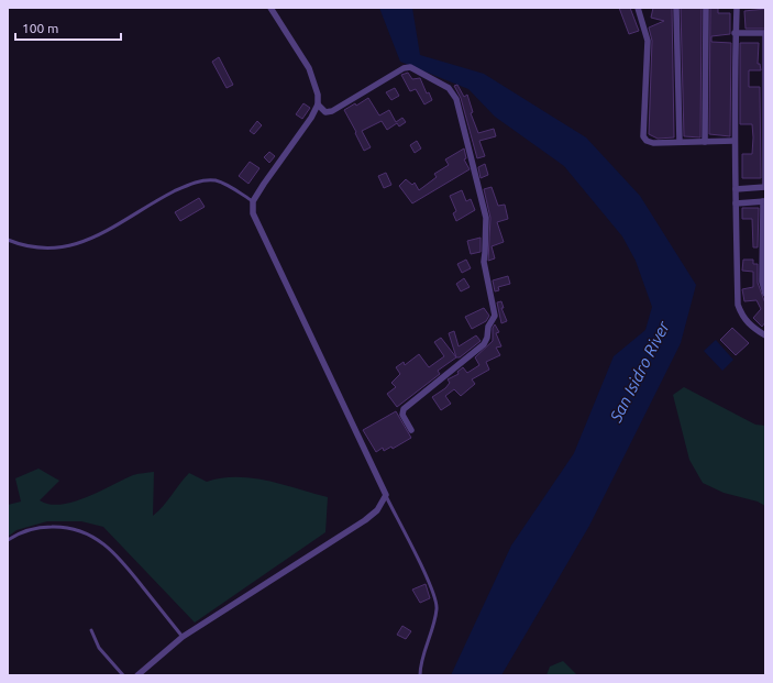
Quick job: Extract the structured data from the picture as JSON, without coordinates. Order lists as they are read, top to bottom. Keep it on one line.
{"water":["San Isidro River"],"scale_bar":"100 m"}
